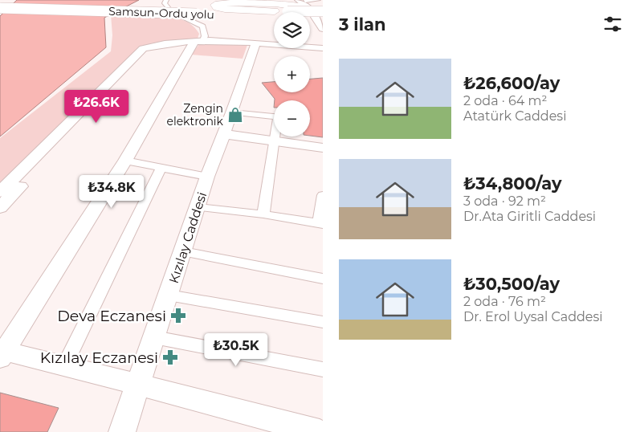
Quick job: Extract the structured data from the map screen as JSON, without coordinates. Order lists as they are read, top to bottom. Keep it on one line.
{"streets":{"highway":["Samsun-Ordu yolu"],"main road":["Kızılay Caddesi"]},"places":{"shop":["Zengin elektronik"],"pharmacy":["Deva Eczanesi","Kızılay Eczanesi"]},"page":{"heading":"3 ilan","map_buttons":["+","−"],"list":[{"name":"₺26,600/ay","note":"2 oda · 64 m² · Atatürk Caddesi"},{"name":"₺34,800/ay","note":"3 oda · 92 m² · Dr.Ata Giritli Caddesi"},{"name":"₺30,500/ay","note":"2 oda · 76 m² · Dr. Erol Uysal Caddesi"}],"price":["₺26.6K","₺34.8K","₺30.5K"]}}
